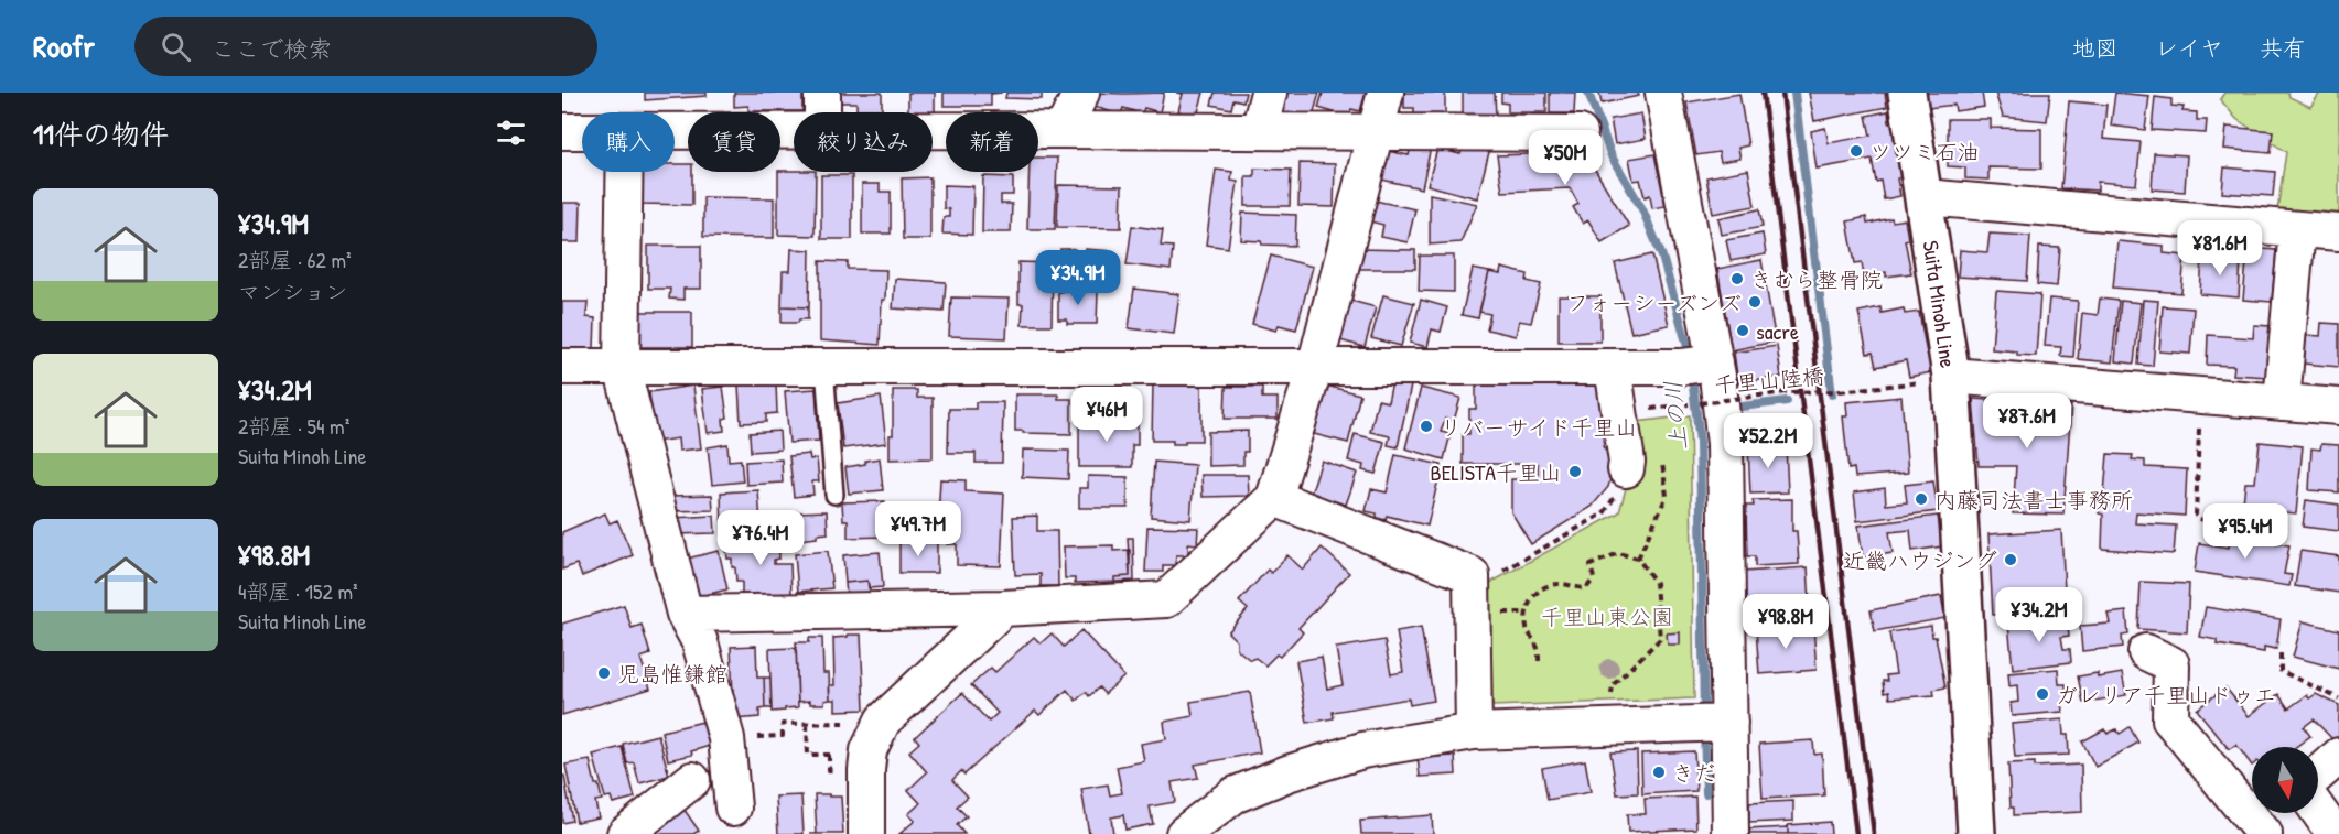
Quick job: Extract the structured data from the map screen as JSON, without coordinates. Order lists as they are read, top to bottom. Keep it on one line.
{"streets":{"main road":["Suita Minoh Line"],"path":["千里山陸橋"]},"water":["上の川"],"parks":["千里山東公園"],"places":["ツツミ石油","きむら整骨院","フォーシーズンズ","sacre","リバーサイド千里山","BELISTA千里山","内藤司法書士事務所","近畿ハウジング","児島惟鎌館","ガレリア千里山ドゥエ","きだ"],"north":"bottom","page":{"header":"Roofr","search":"ここで検索","nav":["地図","レイヤ","共有"],"heading":"11件の物件","chip":["購入","賃貸","絞り込み","新着"],"price":["¥50M","¥81.6M","¥34.9M","¥46M","¥87.6M","¥52.2M","¥49.7M","¥95.4M","¥76.4M","¥34.2M","¥98.8M"],"list":[{"name":"¥34.9M","note":"2部屋 · 62 m² · マンション"},{"name":"¥34.2M","note":"2部屋 · 54 m² · Suita Minoh Line"},{"name":"¥98.8M","note":"4部屋 · 152 m² · Suita Minoh Line"}]}}
